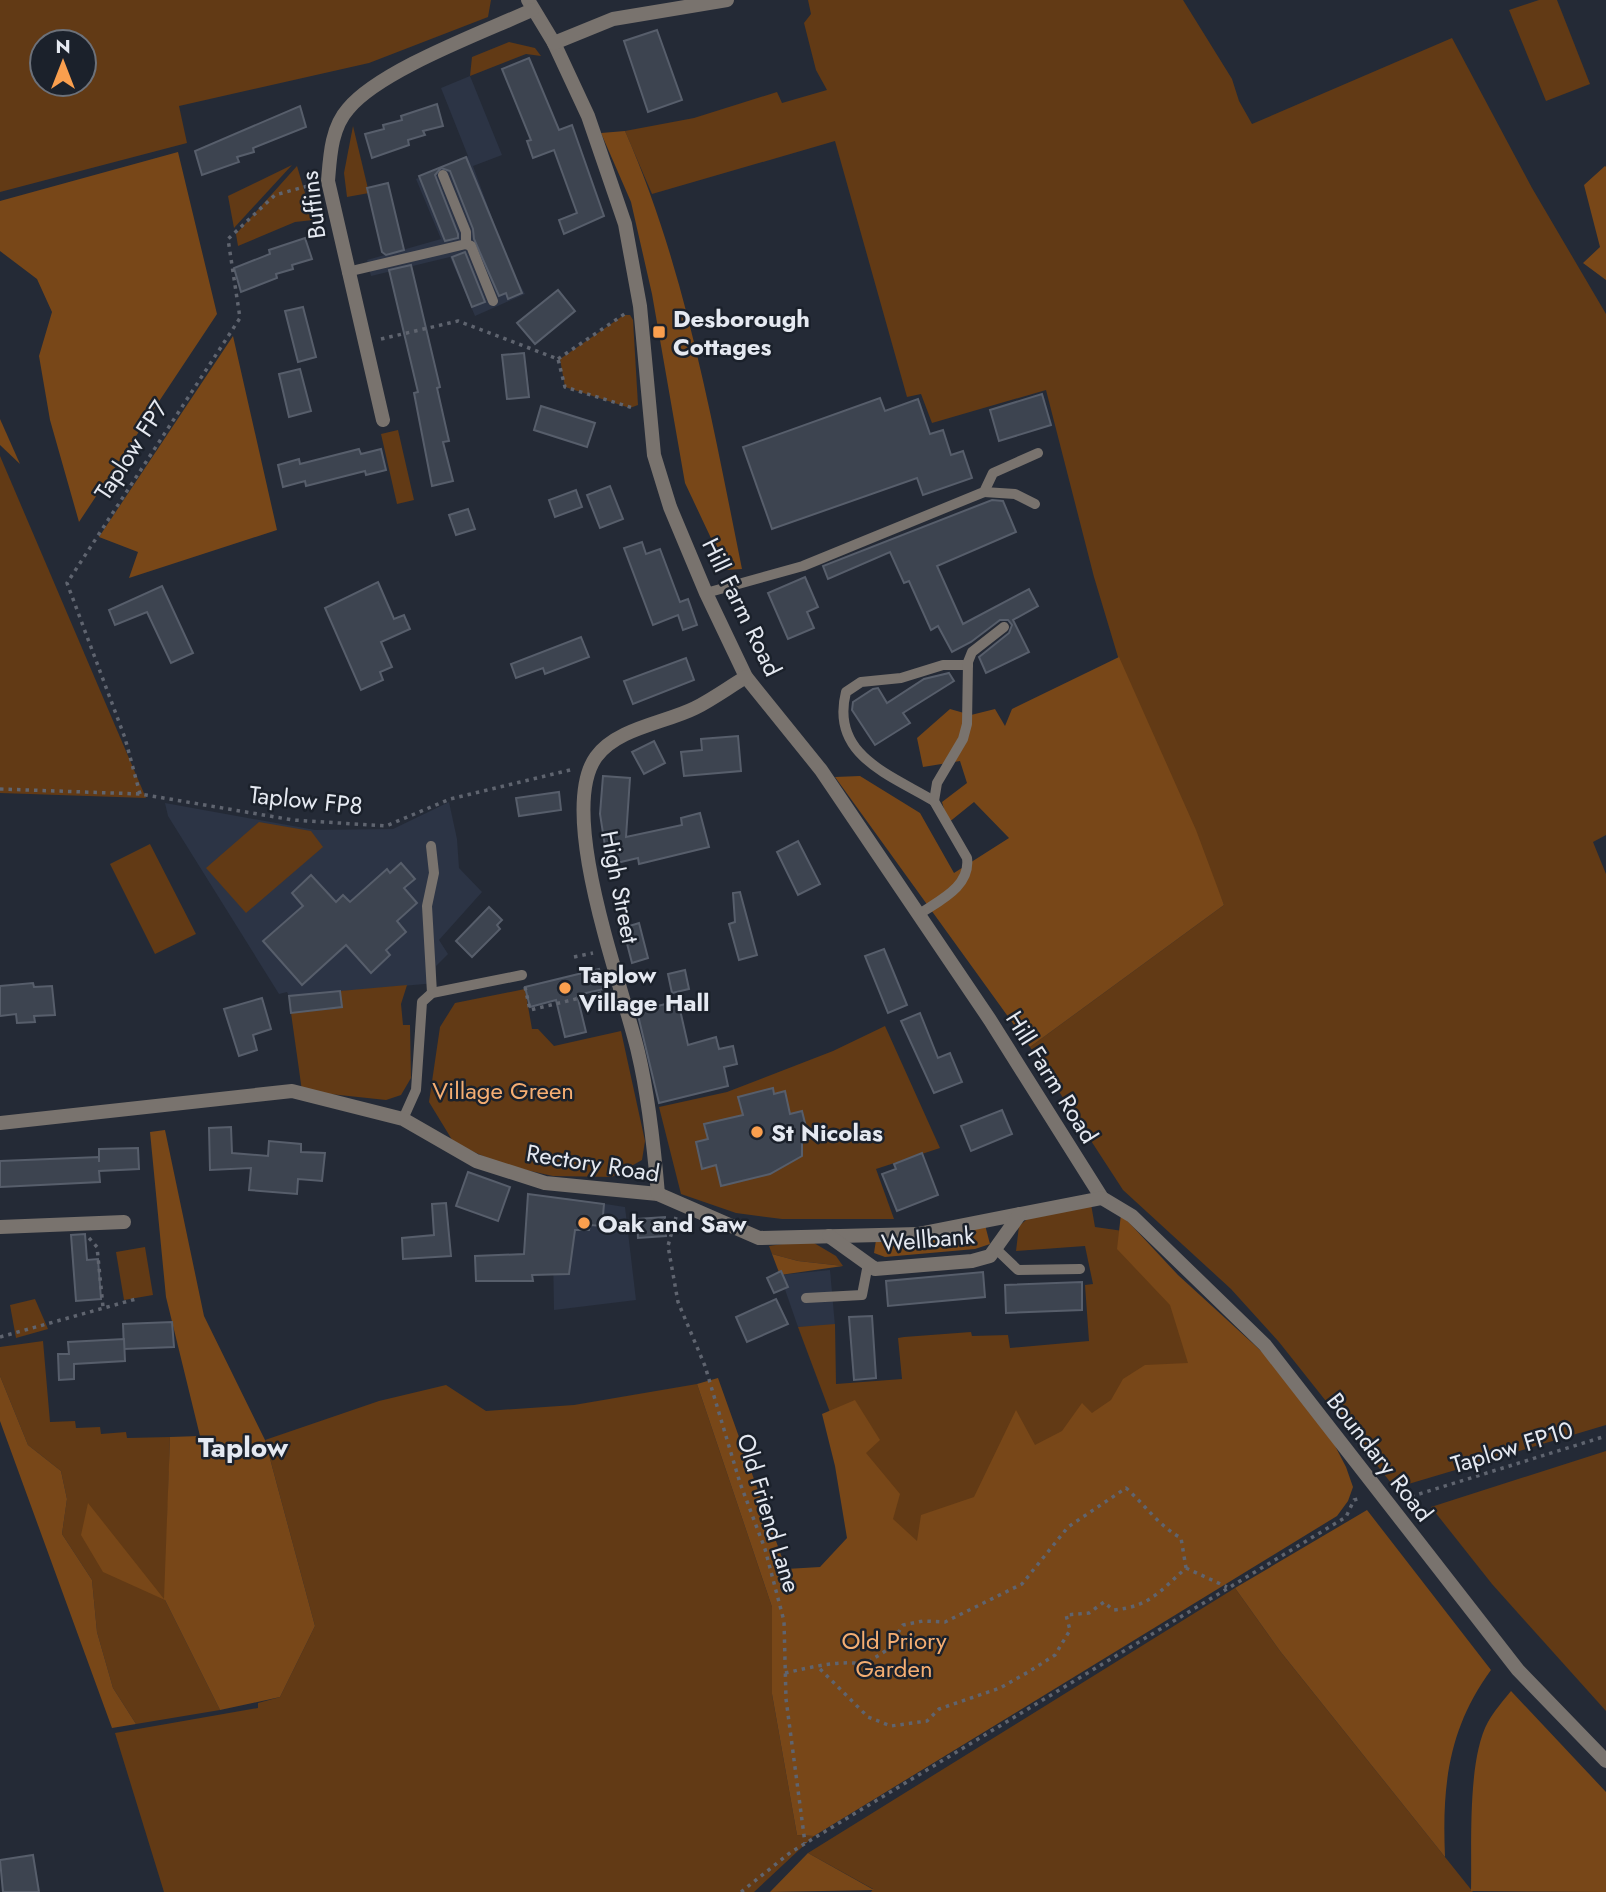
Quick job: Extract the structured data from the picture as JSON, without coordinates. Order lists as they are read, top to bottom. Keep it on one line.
{"streets":{"street":["Buffins","Hill Farm Road","High Street","Rectory Road","Wellbank","Boundary Road"],"path":["Taplow FP7","Taplow FP8","Taplow FP10","Old Friend Lane"]},"crossings":[["Buffins","Taplow FP7"],["Buffins","Hill Farm Road"],["Taplow FP7","Taplow FP8"],["Hill Farm Road","Rectory Road"],["Hill Farm Road","Boundary Road"],["Taplow FP8","High Street"],["High Street","Rectory Road"],["Rectory Road","Wellbank"],["Rectory Road","Boundary Road"],["Rectory Road","Old Friend Lane"],["Taplow FP10","Boundary Road"]],"districts":["Taplow"],"parks":["Village Green","Old Priory Garden"],"places":{"transit":["Desborough Cottages"],"other":["Taplow Village Hall","St Nicolas","Oak and Saw"]},"north":"top"}
